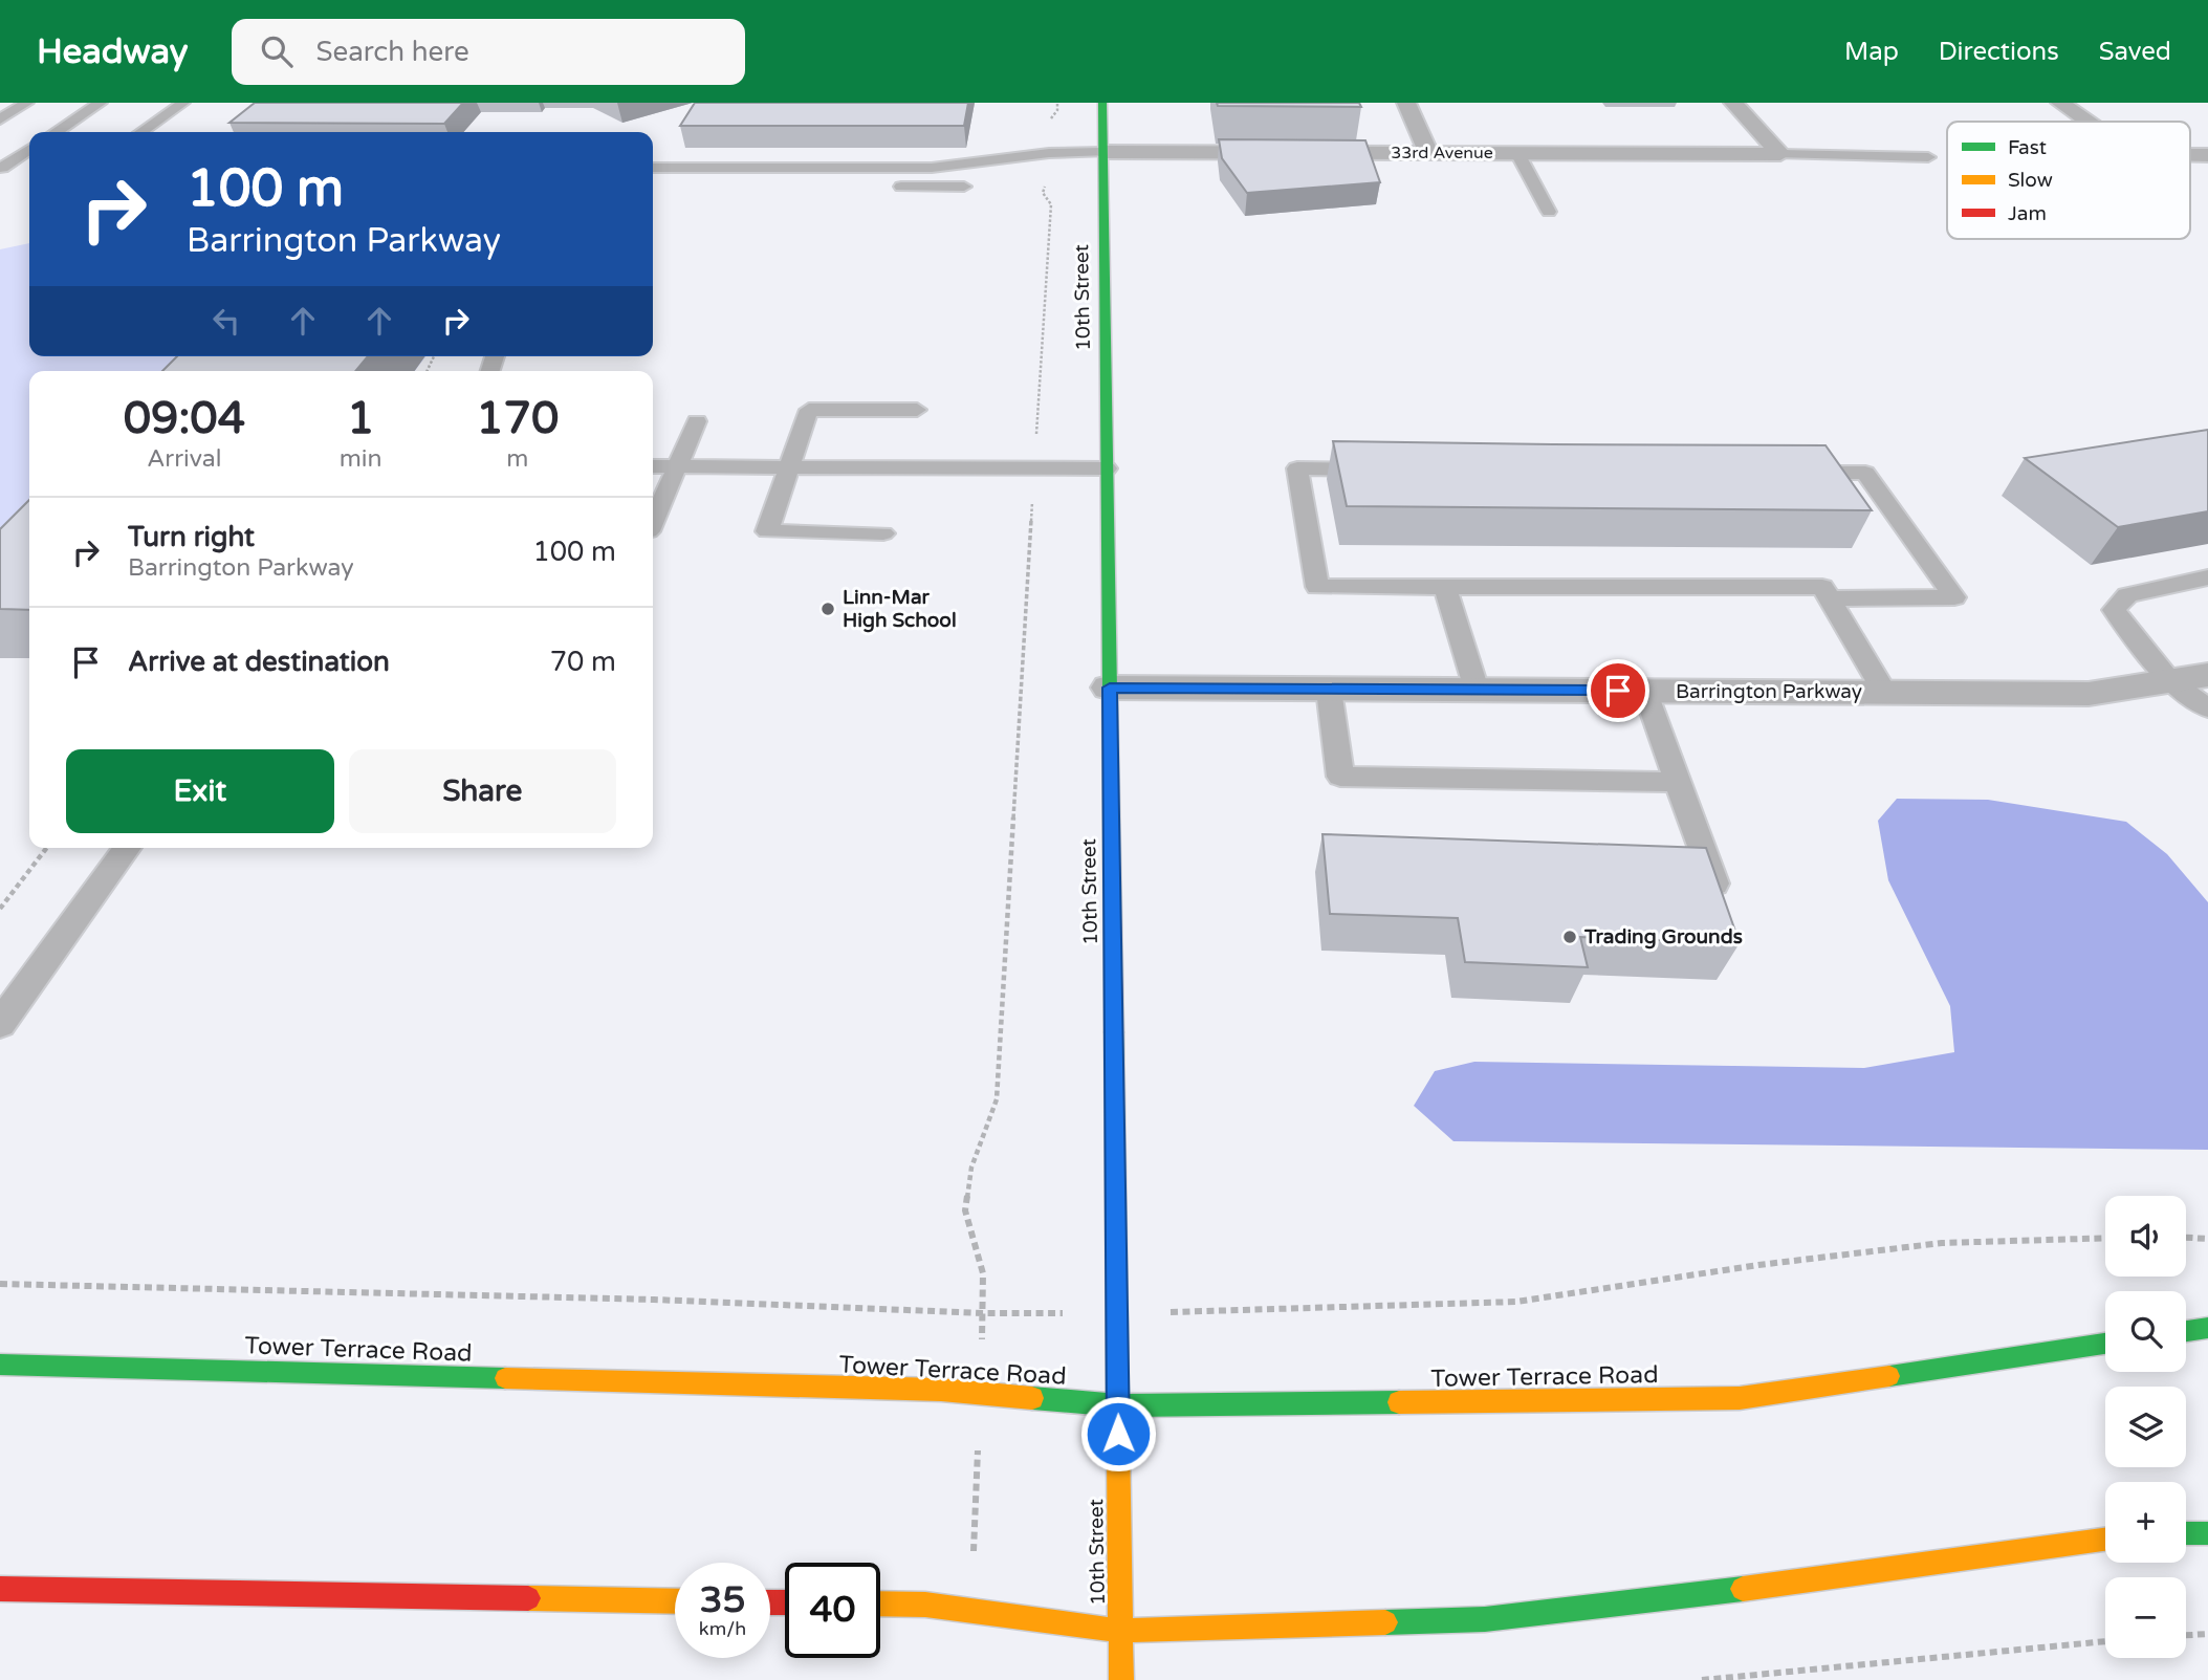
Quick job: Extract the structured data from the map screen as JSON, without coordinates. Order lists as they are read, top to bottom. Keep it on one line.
{"streets":{"street":["33rd Avenue","10th Street","Barrington Parkway","Tower Terrace Road"]},"crossings":[["33rd Avenue","10th Street"],["10th Street","Barrington Parkway"],["10th Street","Tower Terrace Road"]],"places":["Linn-Mar High School","Trading Grounds"],"legend":["Fast","Slow","Jam"],"page":{"header":"Headway","search":"Search here","nav":["Map","Directions","Saved"],"turn":["100 m","Barrington Parkway"],"eta":["09:04","Arrival","1","min","170","m"],"list":[{"name":"Turn right","note":"Barrington Parkway","value":"100 m"},{"name":"Arrive at destination","value":"70 m"}],"buttons":["Exit","Share"],"map_buttons":["+","−"],"speed":"35 km/h","limit":"40"}}
